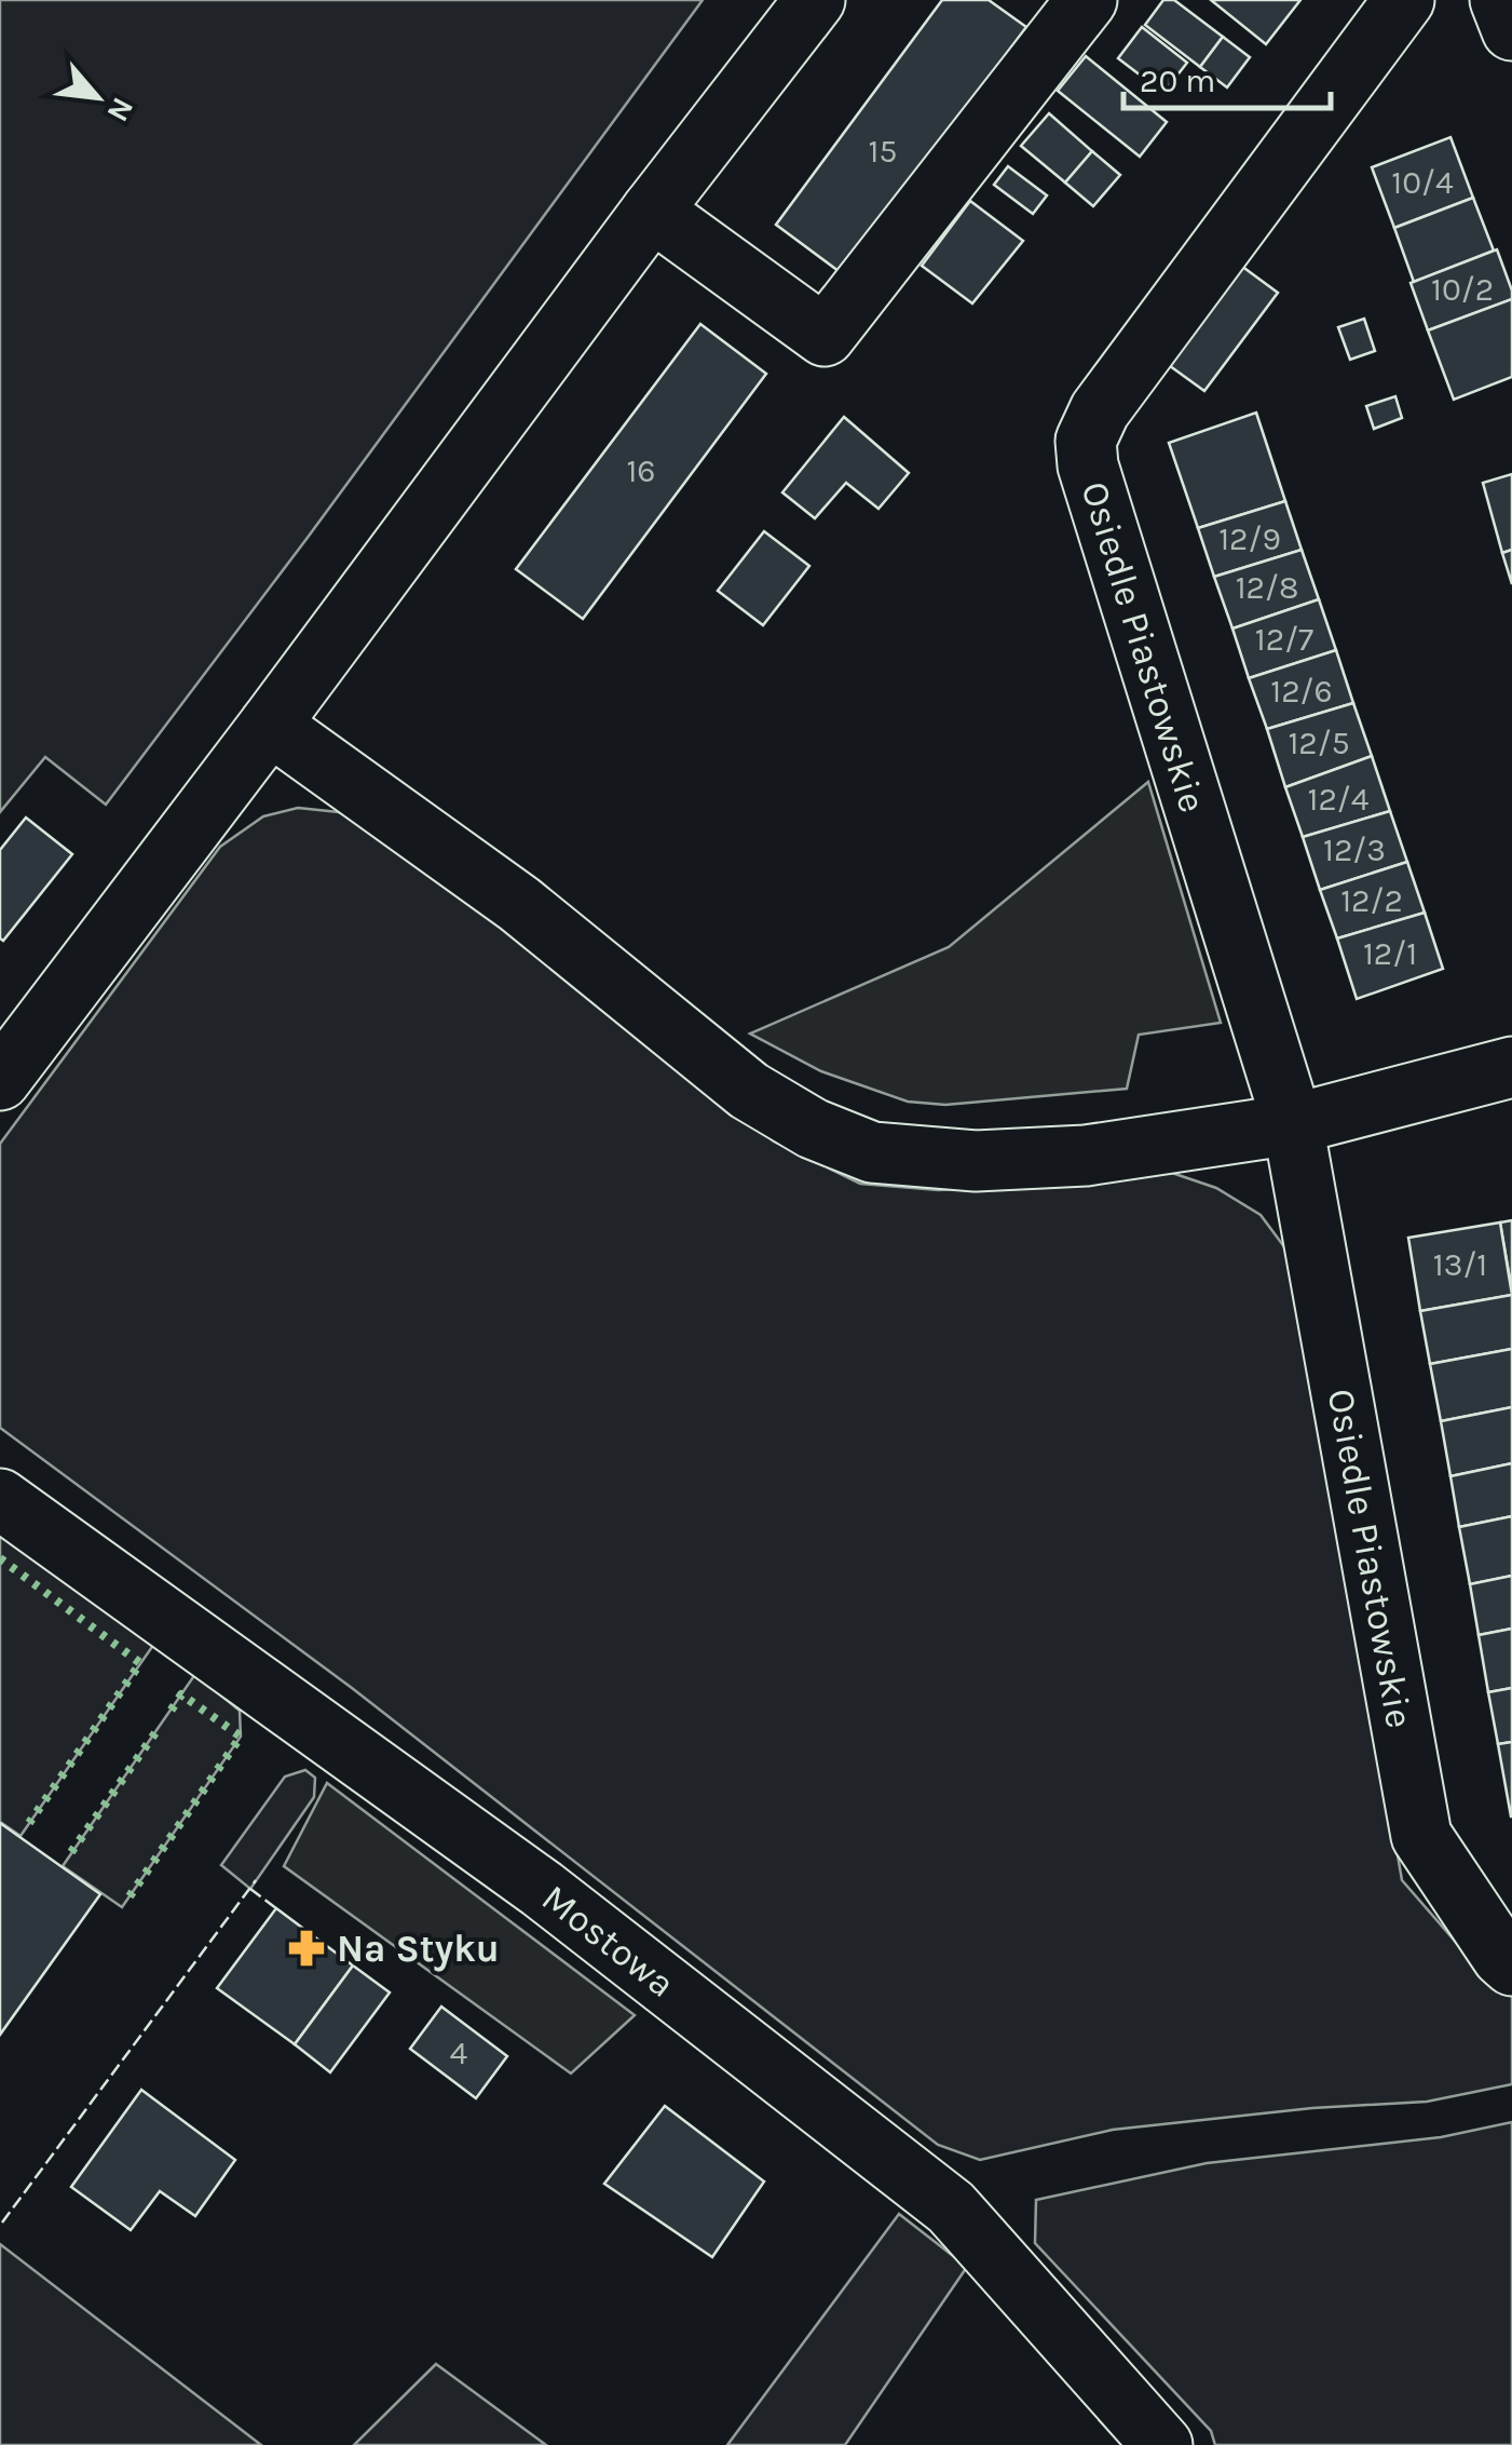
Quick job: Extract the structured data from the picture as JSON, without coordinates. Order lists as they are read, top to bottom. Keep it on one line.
{"streets":{"street":["Osiedle Piastowskie","Mostowa"]},"places":{"pharmacy":["Na Styku"]},"house_numbers":["15","10/4","10/2","16","12/9","12/8","12/7","12/6","12/5","12/4","12/3","12/2","12/1","13/1","4"],"scale_bar":"20 m","north":"bottom right"}
